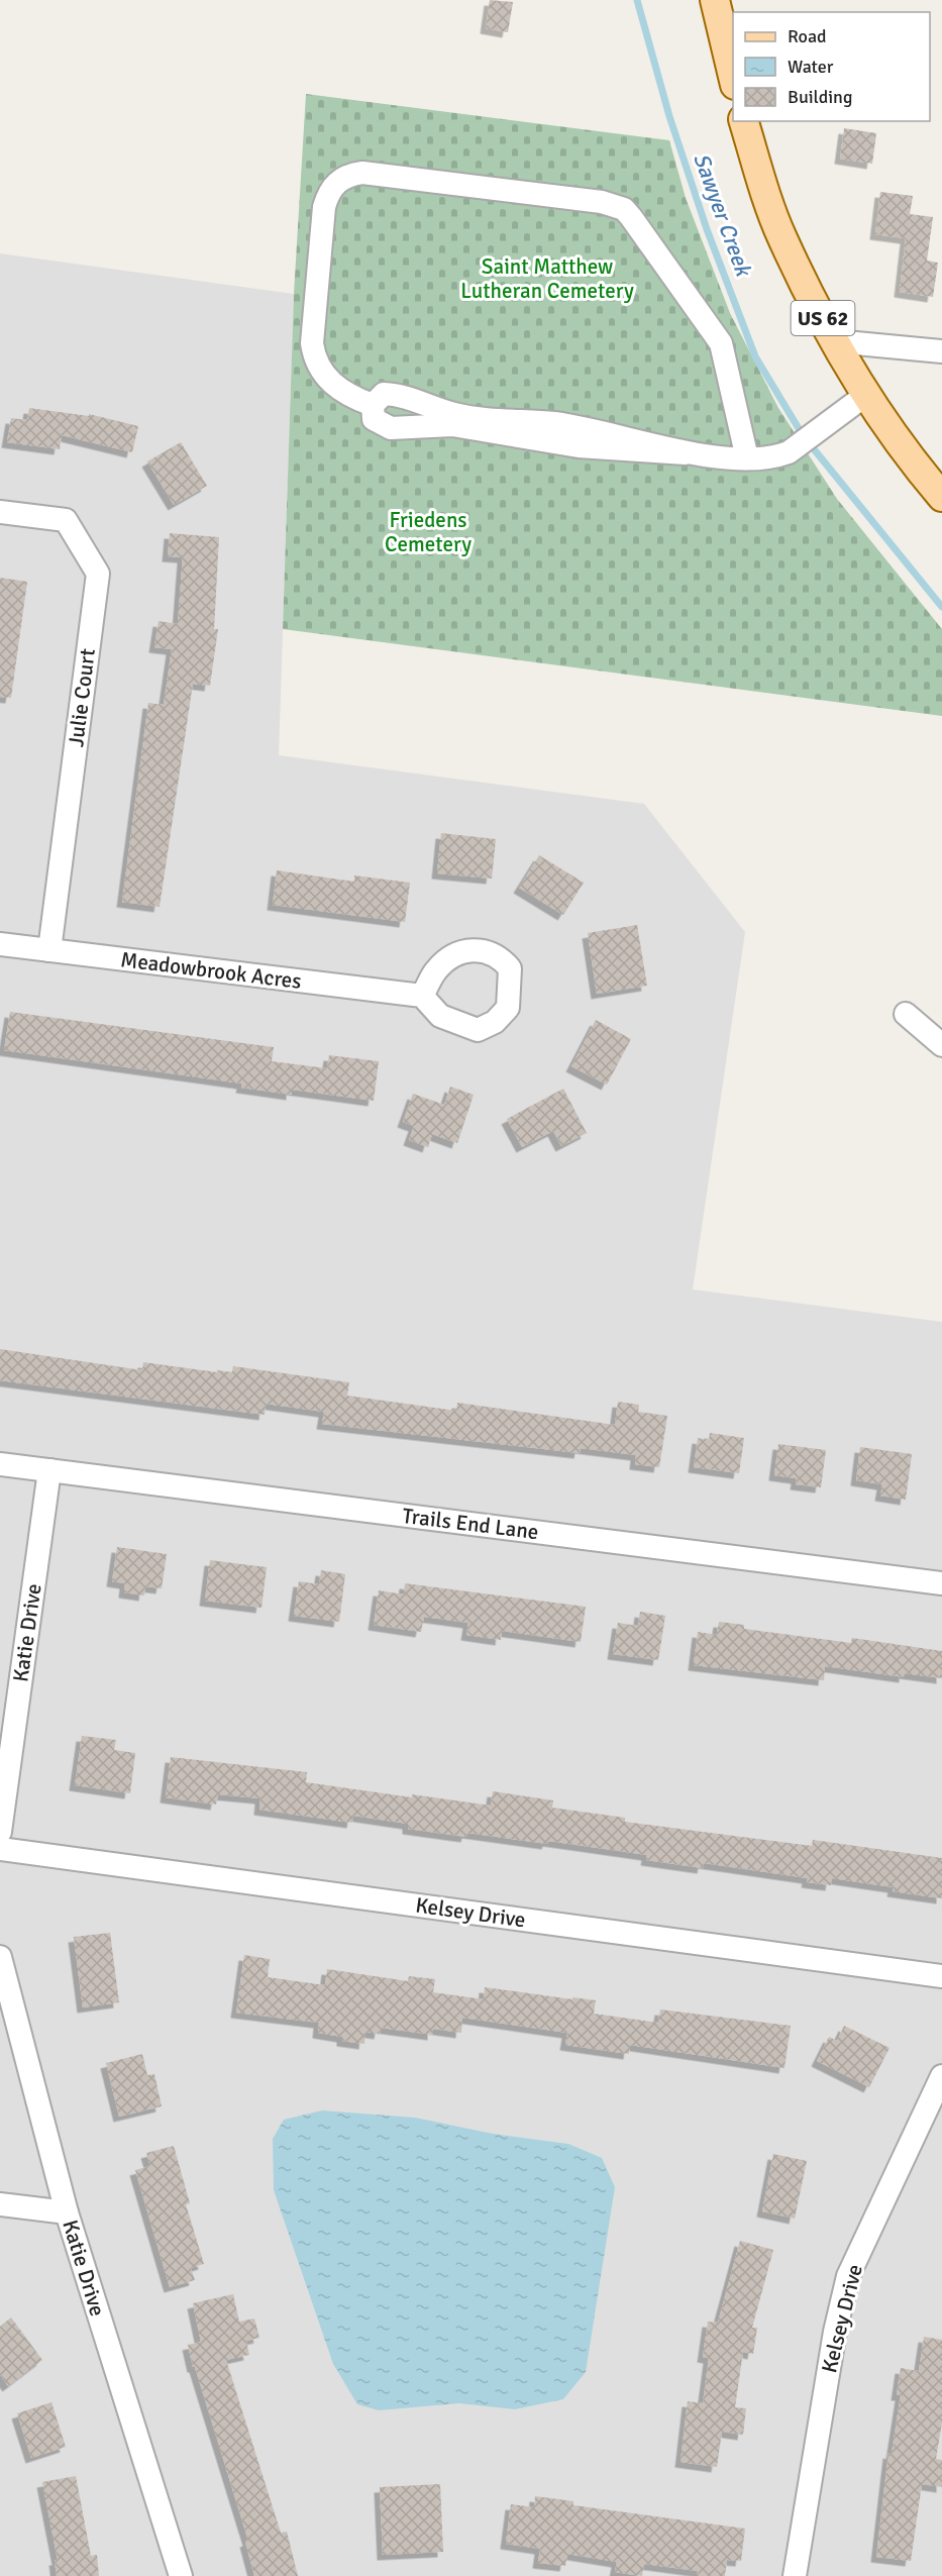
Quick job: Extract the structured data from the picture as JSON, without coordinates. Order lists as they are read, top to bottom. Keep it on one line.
{"streets":{"main road":["US 62"],"street":["Julie Court","Meadowbrook Acres","Trails End Lane","Katie Drive","Kelsey Drive"]},"crossings":[["Julie Court","Meadowbrook Acres"],["Trails End Lane","Katie Drive"]],"water":["Sawyer Creek"],"parks":["Saint Matthew Lutheran Cemetery","Friedens Cemetery"],"legend":["Road","Water","Building"]}
